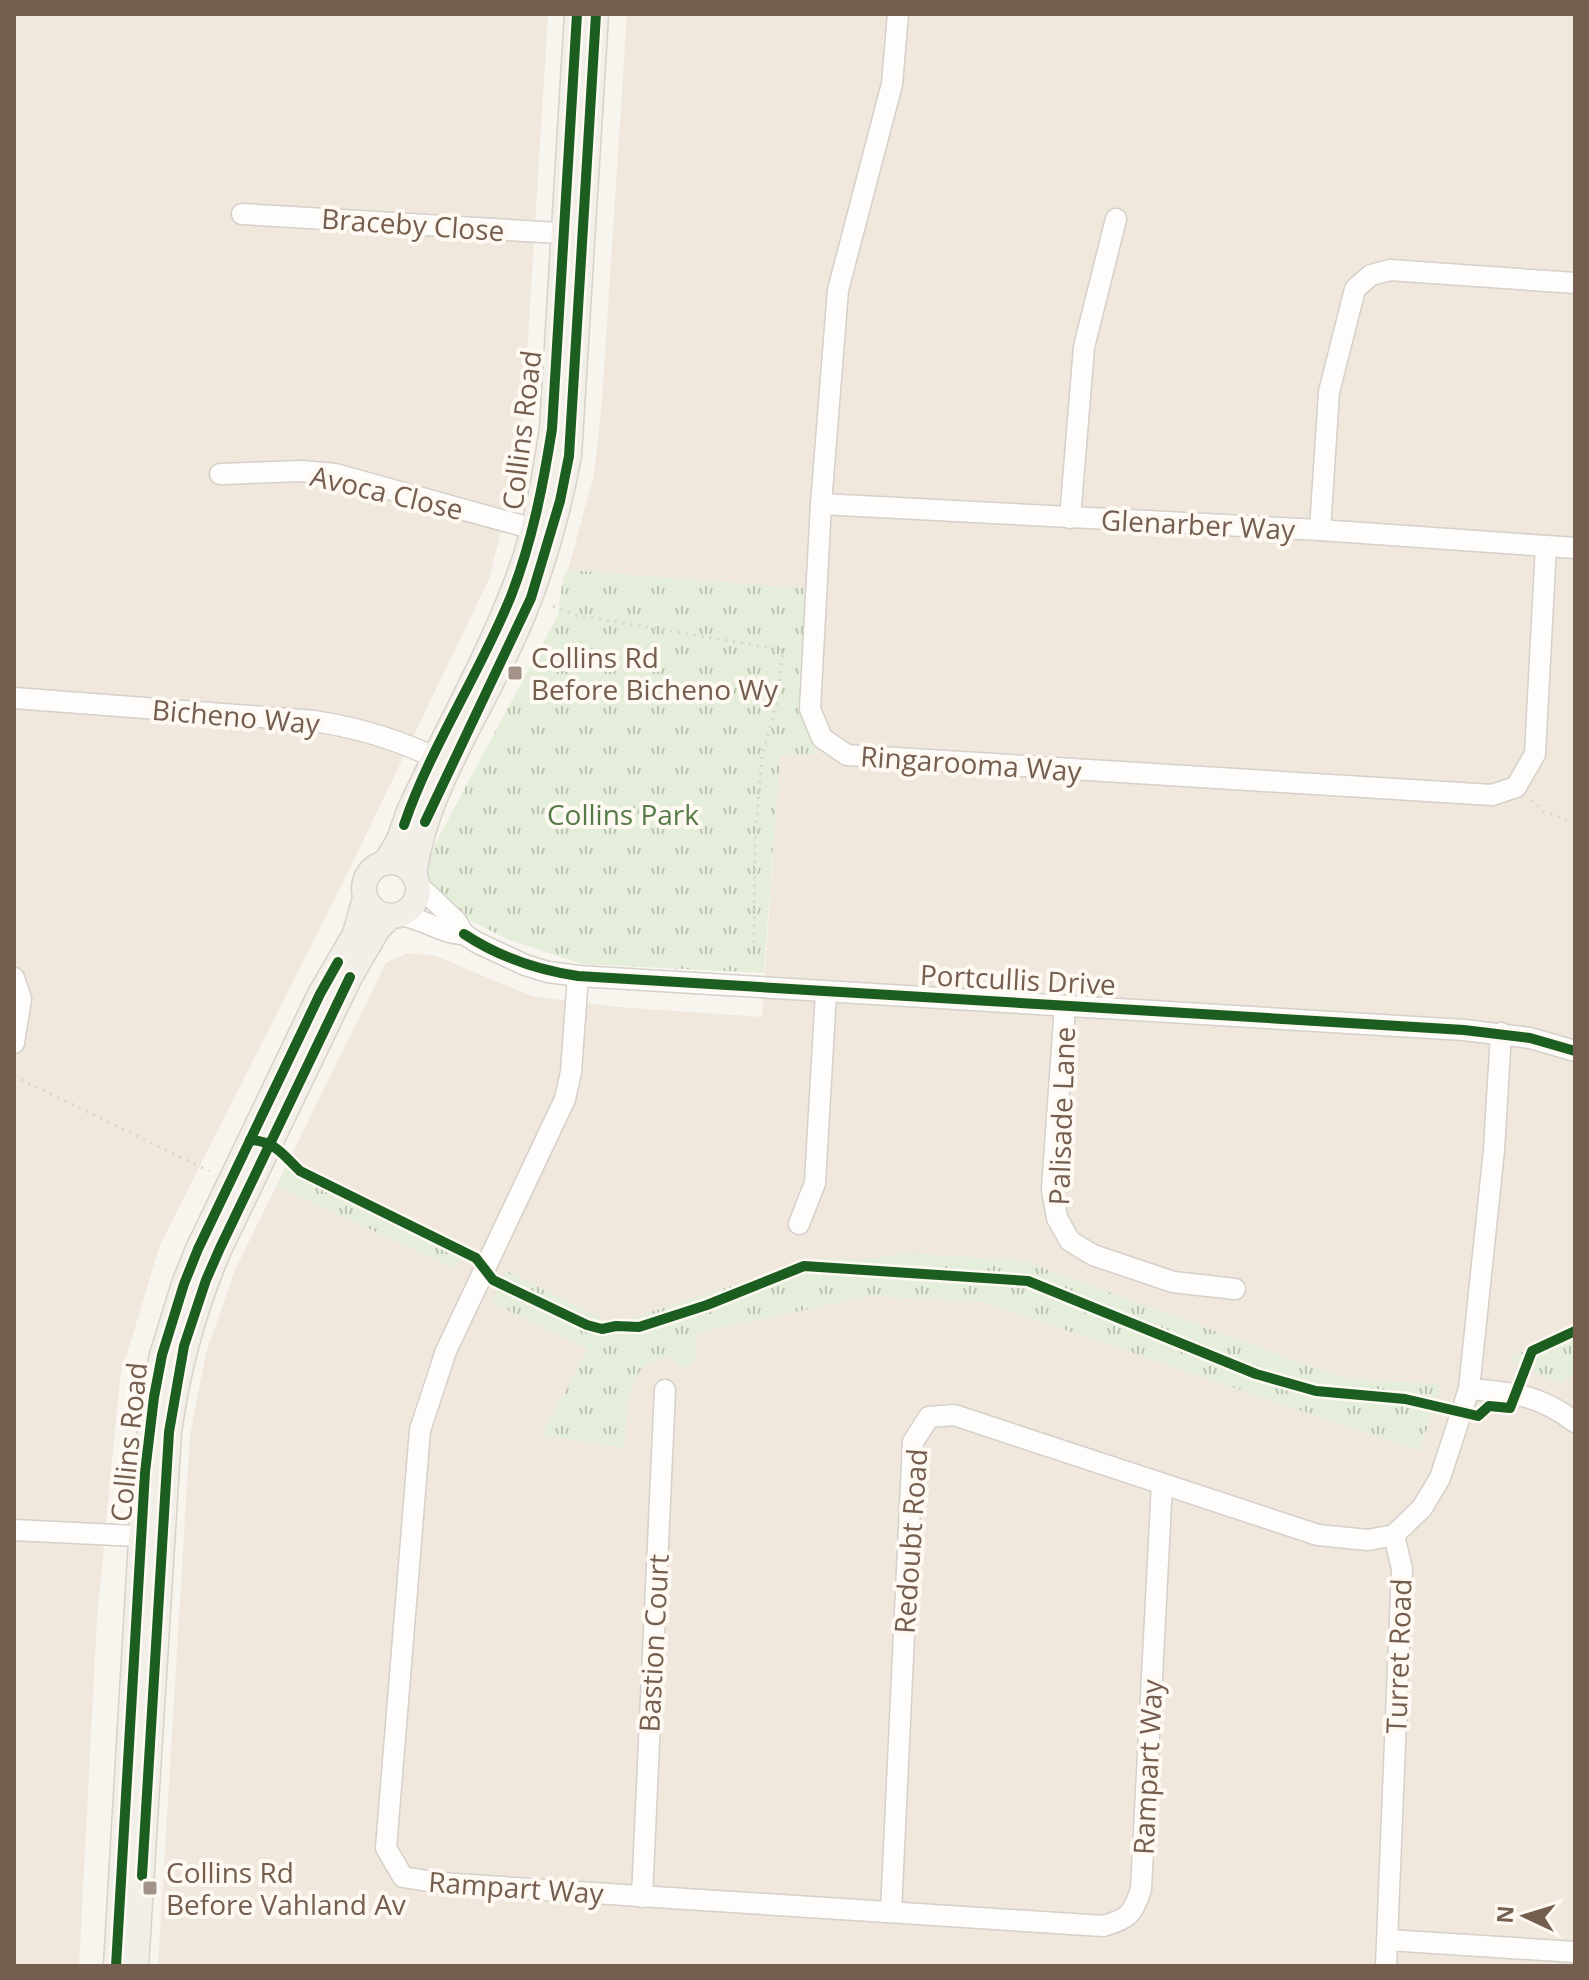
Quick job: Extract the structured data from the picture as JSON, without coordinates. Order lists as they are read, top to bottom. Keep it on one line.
{"streets":{"main road":["Collins Road"],"street":["Braceby Close","Avoca Close","Glenarber Way","Bicheno Way","Ringarooma Way","Portcullis Drive","Palisade Lane","Redoubt Road","Bastion Court","Turret Road","Rampart Way"]},"crossings":[["Braceby Close","Collins Road"],["Collins Road","Avoca Close"],["Collins Road","Bicheno Way"],["Collins Road","Portcullis Drive"],["Glenarber Way","Ringarooma Way"],["Portcullis Drive","Palisade Lane"],["Portcullis Drive","Rampart Way"],["Redoubt Road","Turret Road"],["Redoubt Road","Rampart Way"],["Bastion Court","Rampart Way"]],"parks":["Collins Park"],"places":{"transit":["Collins Rd Before Bicheno Wy","Collins Rd Before Vahland Av"]},"north":"left"}
